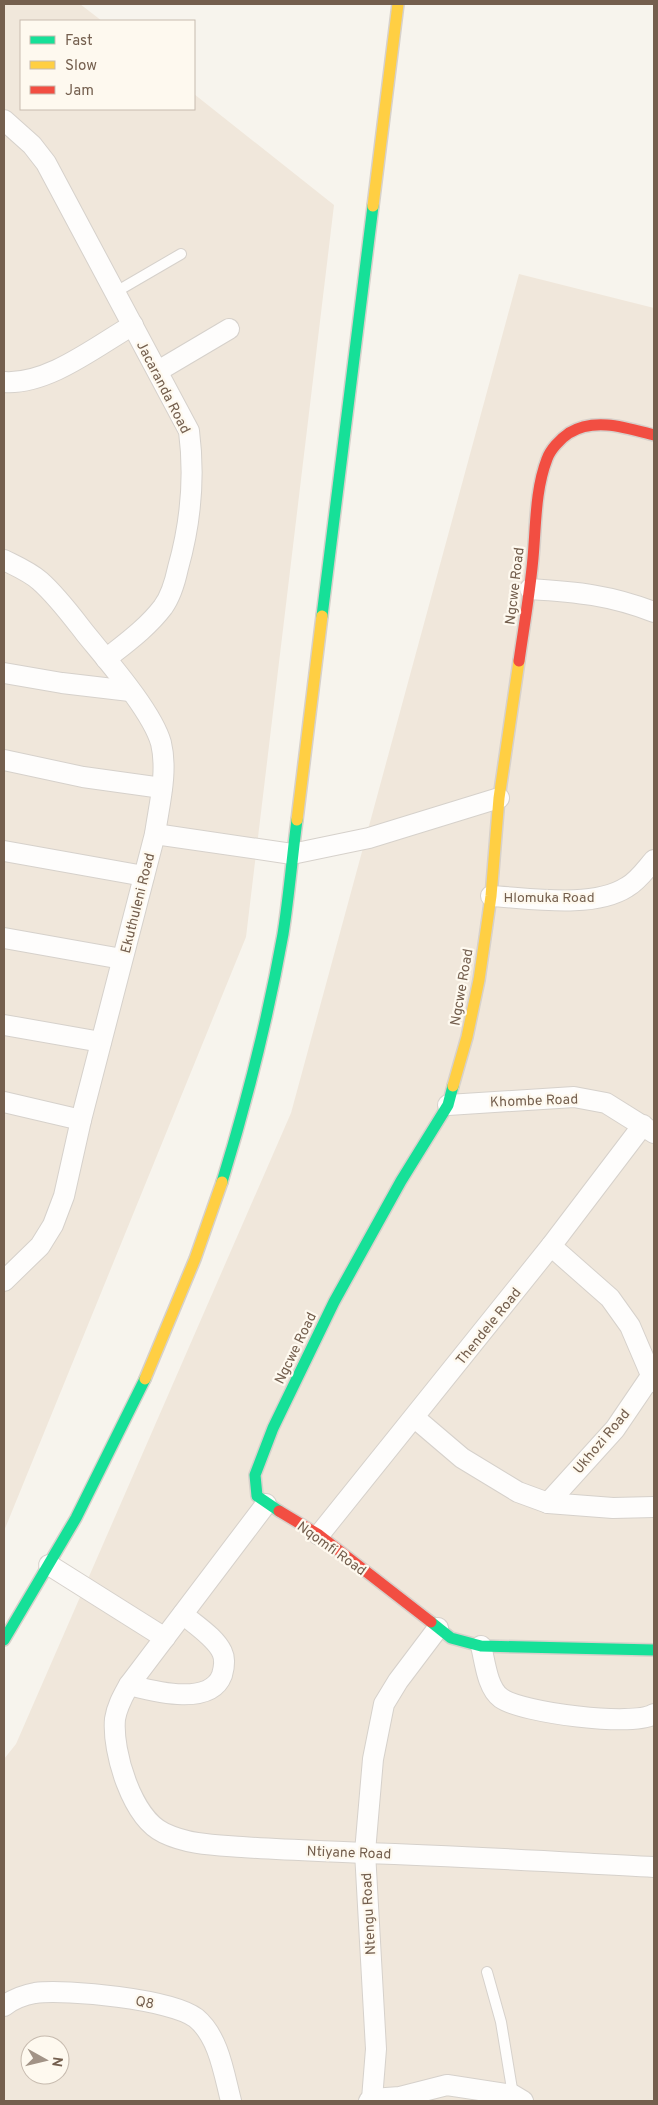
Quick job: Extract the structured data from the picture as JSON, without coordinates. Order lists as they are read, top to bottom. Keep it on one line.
{"streets":{"street":["Jacaranda Road","Ngcwe Road","Hlomuka Road","Ekuthuleni Road","Khombe Road","Thendele Road","Ukhozi Road","Nqomfi Road","Ntiyane Road","Ntengu Road","Q8"]},"crossings":[["Jacaranda Road","Ekuthuleni Road"],["Ngcwe Road","Hlomuka Road"],["Ngcwe Road","Khombe Road"],["Ngcwe Road","Nqomfi Road"],["Khombe Road","Thendele Road"],["Thendele Road","Ukhozi Road"],["Thendele Road","Nqomfi Road"],["Nqomfi Road","Ntengu Road"],["Ntiyane Road","Ntengu Road"]],"legend":["Fast","Slow","Jam"],"north":"right"}
